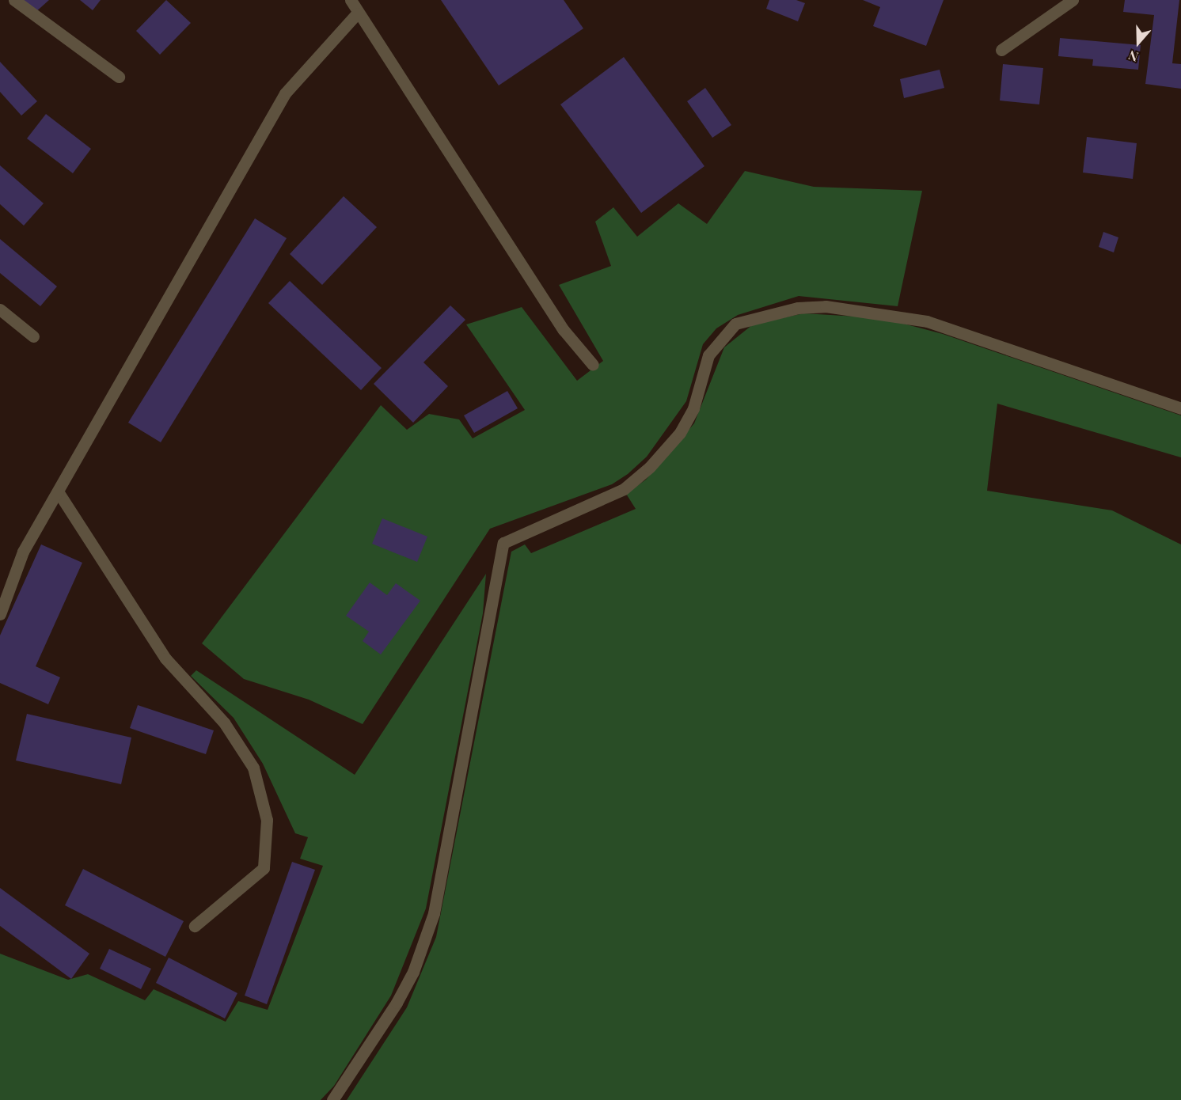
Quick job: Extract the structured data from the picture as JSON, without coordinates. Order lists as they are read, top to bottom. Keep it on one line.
{"north":"bottom"}
